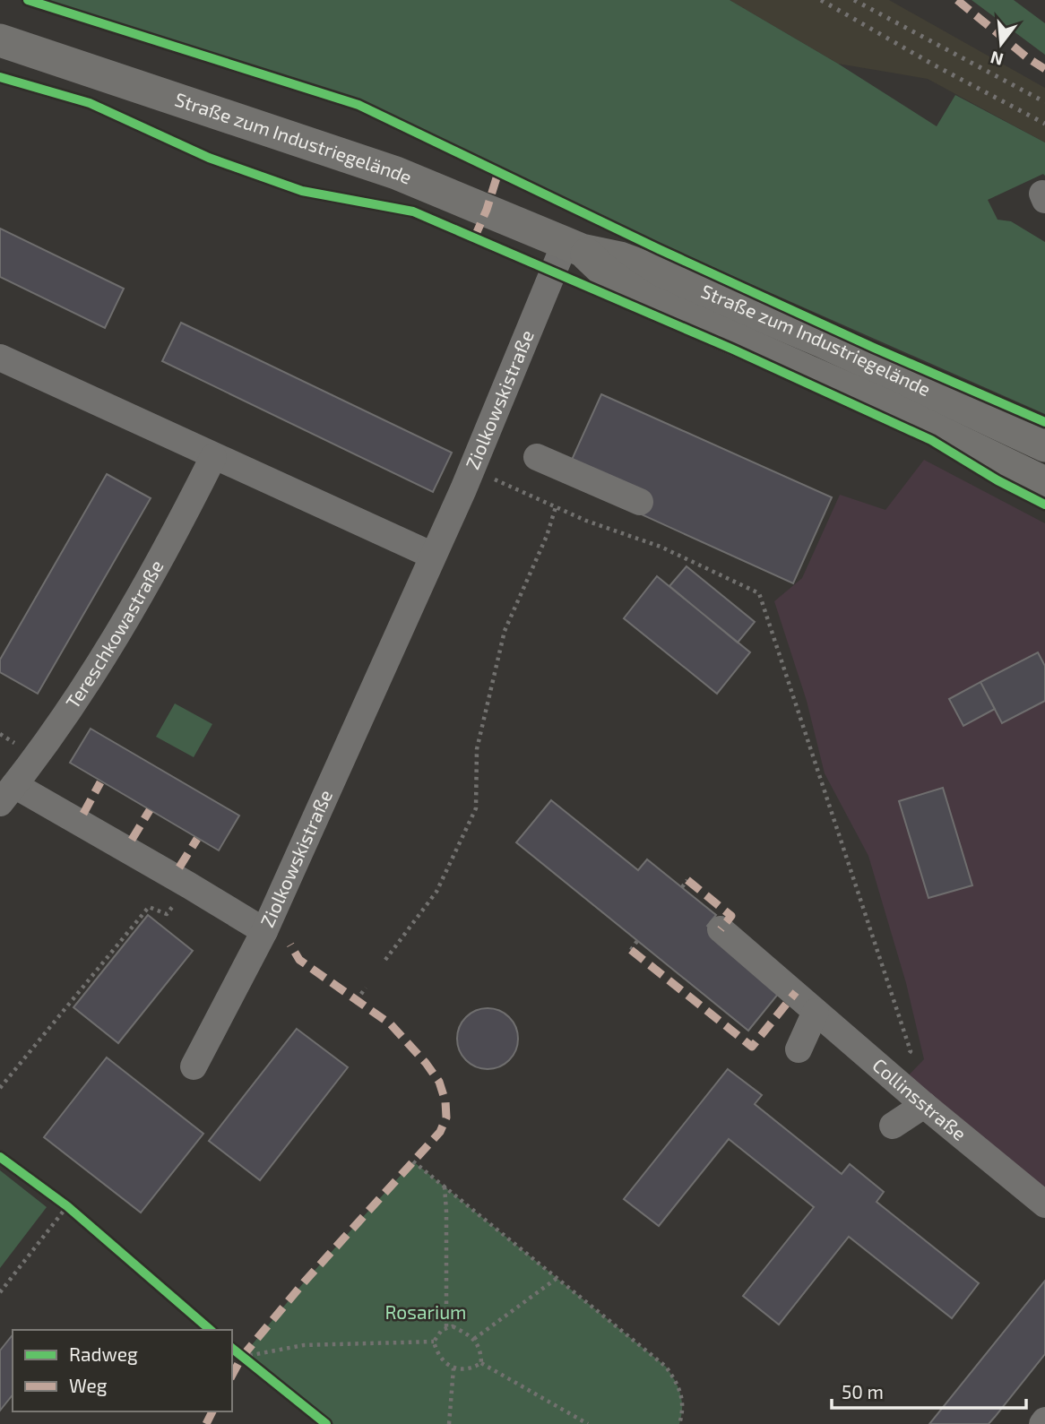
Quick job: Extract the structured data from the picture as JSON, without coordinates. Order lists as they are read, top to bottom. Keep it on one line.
{"streets":{"main road":["Straße zum Industriegelände"],"street":["Ziolkowskistraße","Tereschkowastraße","Collinsstraße"]},"crossings":[["Straße zum Industriegelände","Ziolkowskistraße"],["Ziolkowskistraße","Tereschkowastraße"]],"parks":["Rosarium"],"legend":["Radweg","Weg"],"scale_bar":"50 m","north":"bottom"}
